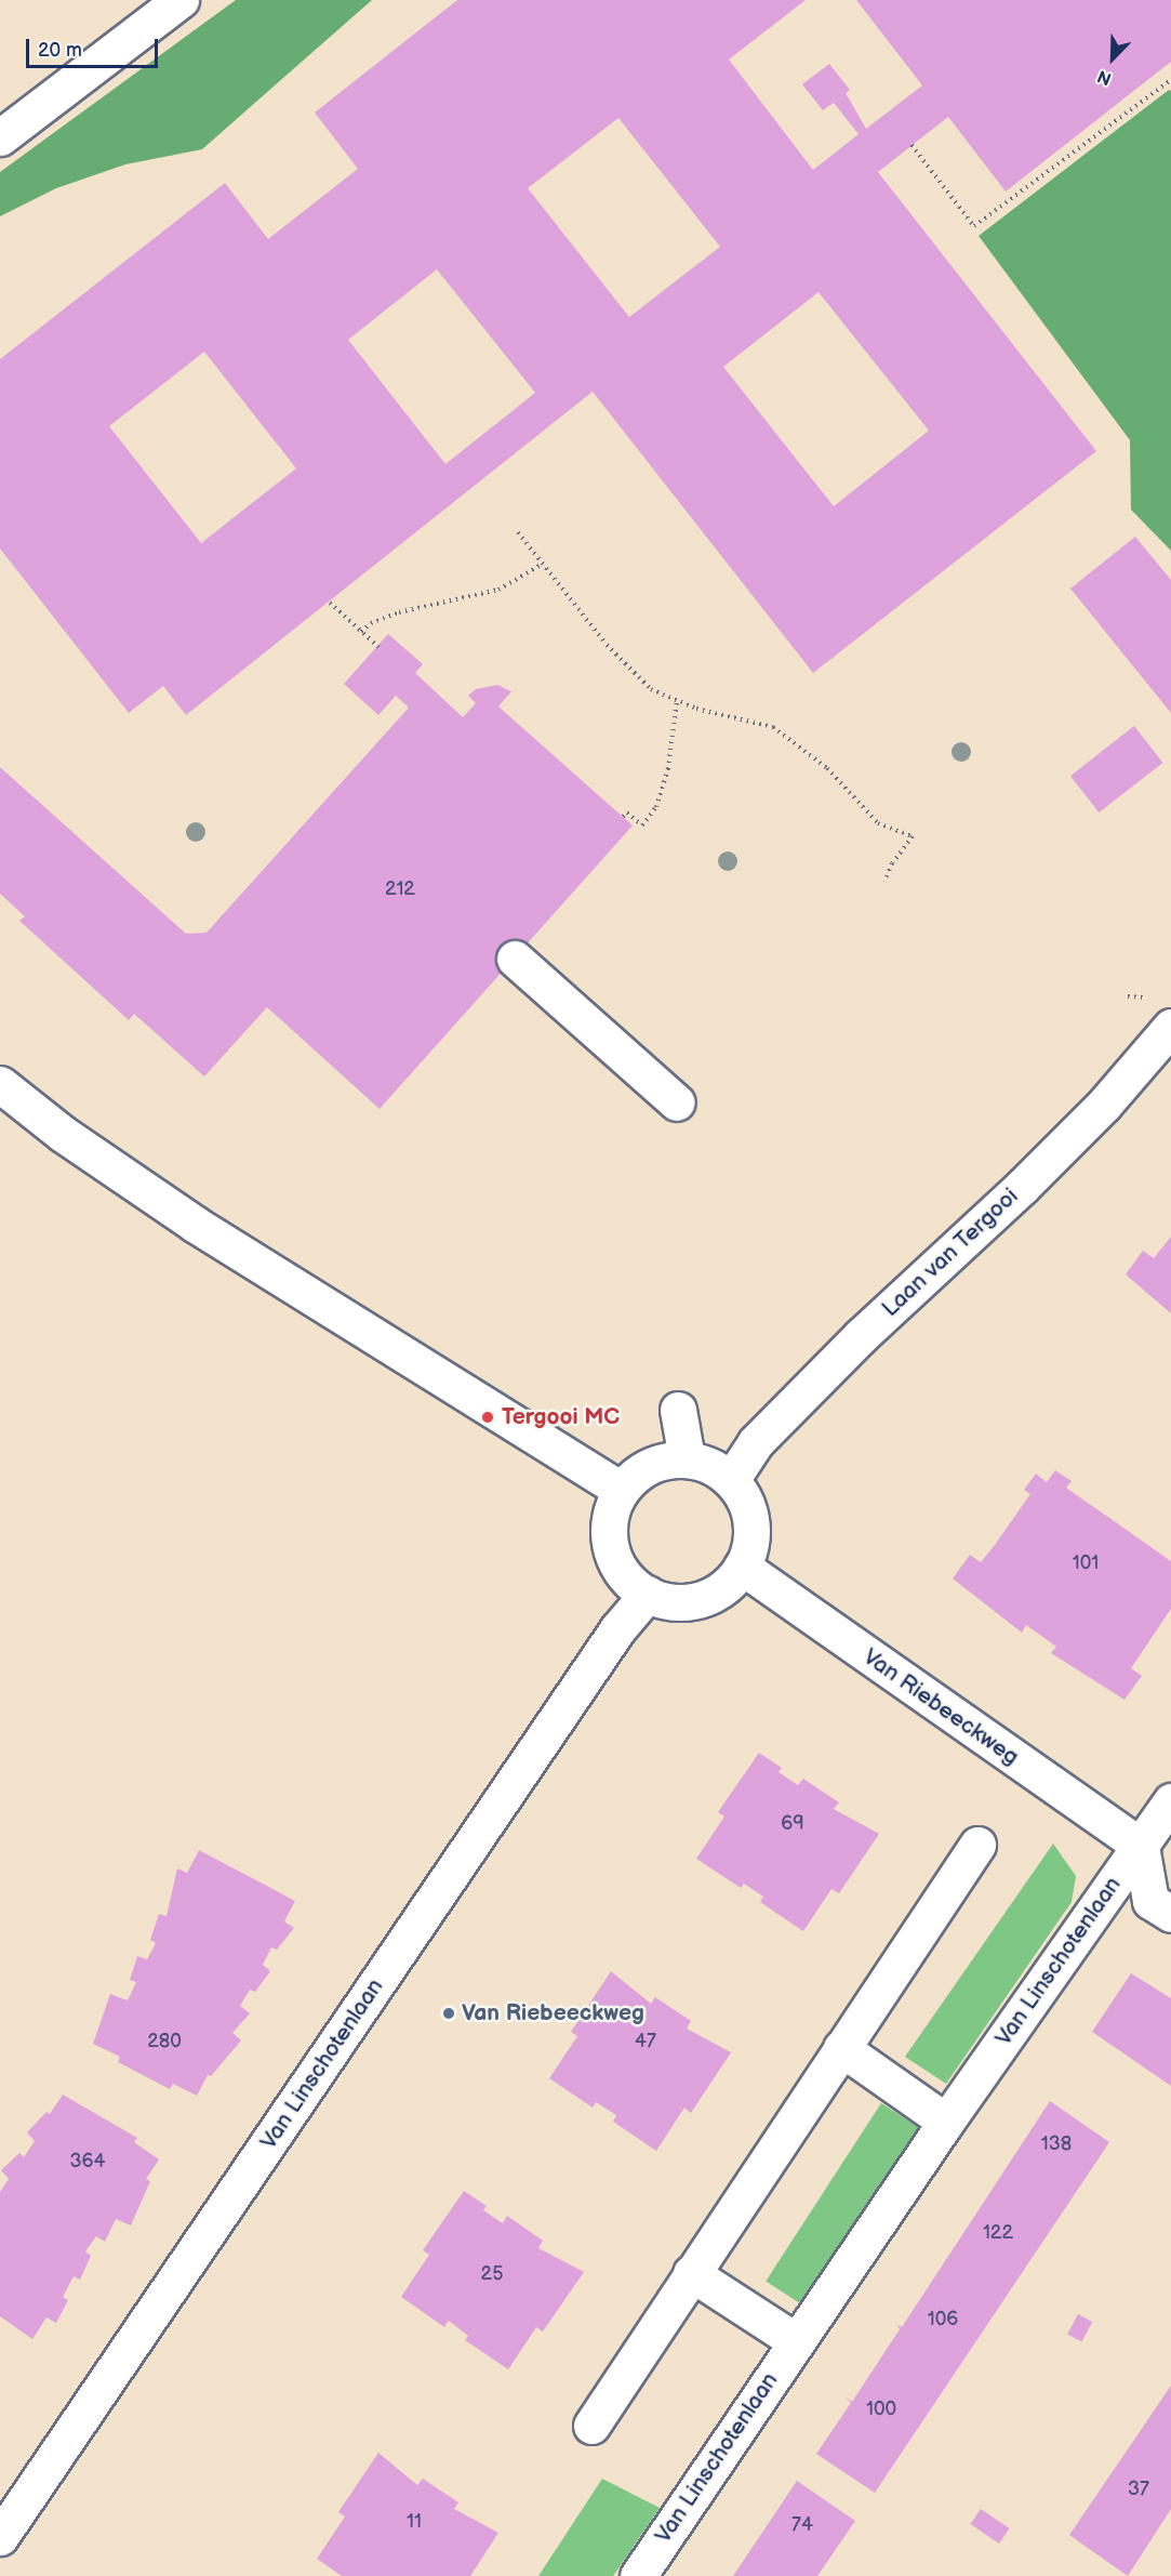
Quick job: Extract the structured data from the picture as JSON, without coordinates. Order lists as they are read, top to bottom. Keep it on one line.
{"streets":{"street":["Laan van Tergooi","Van Riebeeckweg","Van Linschotenlaan"]},"crossings":[["Laan van Tergooi","Van Riebeeckweg"],["Laan van Tergooi","Van Linschotenlaan"],["Van Riebeeckweg","Van Linschotenlaan"]],"places":["Tergooi MC","Van Riebeeckweg"],"house_numbers":["212","101","69","280","47","138","364","122","25","106","100","37","11","74"],"scale_bar":"20 m","north":"bottom left"}
